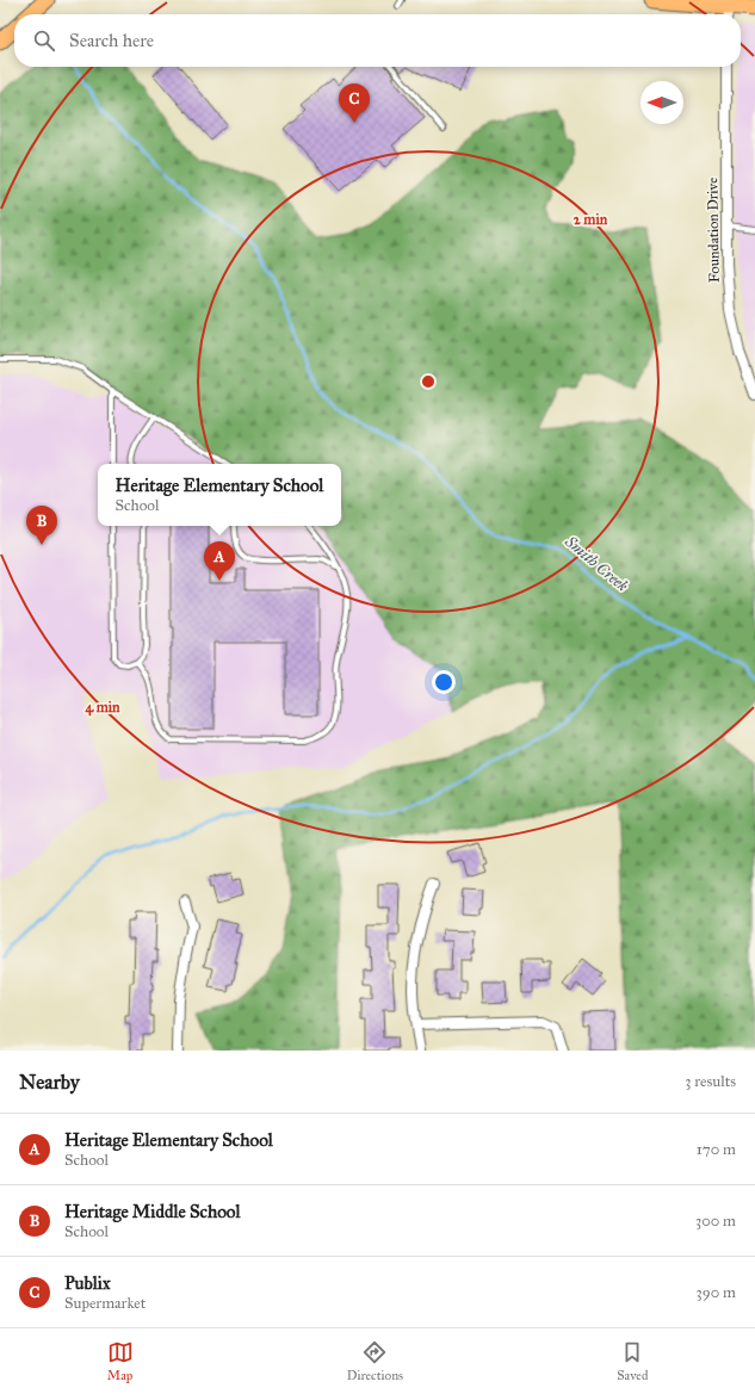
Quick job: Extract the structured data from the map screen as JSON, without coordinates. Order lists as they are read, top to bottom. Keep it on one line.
{"streets":{"street":["Foundation Drive"]},"water":["Smith Creek"],"north":"left","page":{"search":"Search here","pins":["C","B","A"],"popup":["Heritage Elementary School","School"],"heading":["Nearby","3 results"],"list":[{"mark":"A","name":"Heritage Elementary School","note":"School","value":"170 m"},{"mark":"B","name":"Heritage Middle School","note":"School","value":"300 m"},{"mark":"C","name":"Publix","note":"Supermarket","value":"390 m"}],"nav":["Map","Directions","Saved"]},"rings":["2 min","4 min"]}
